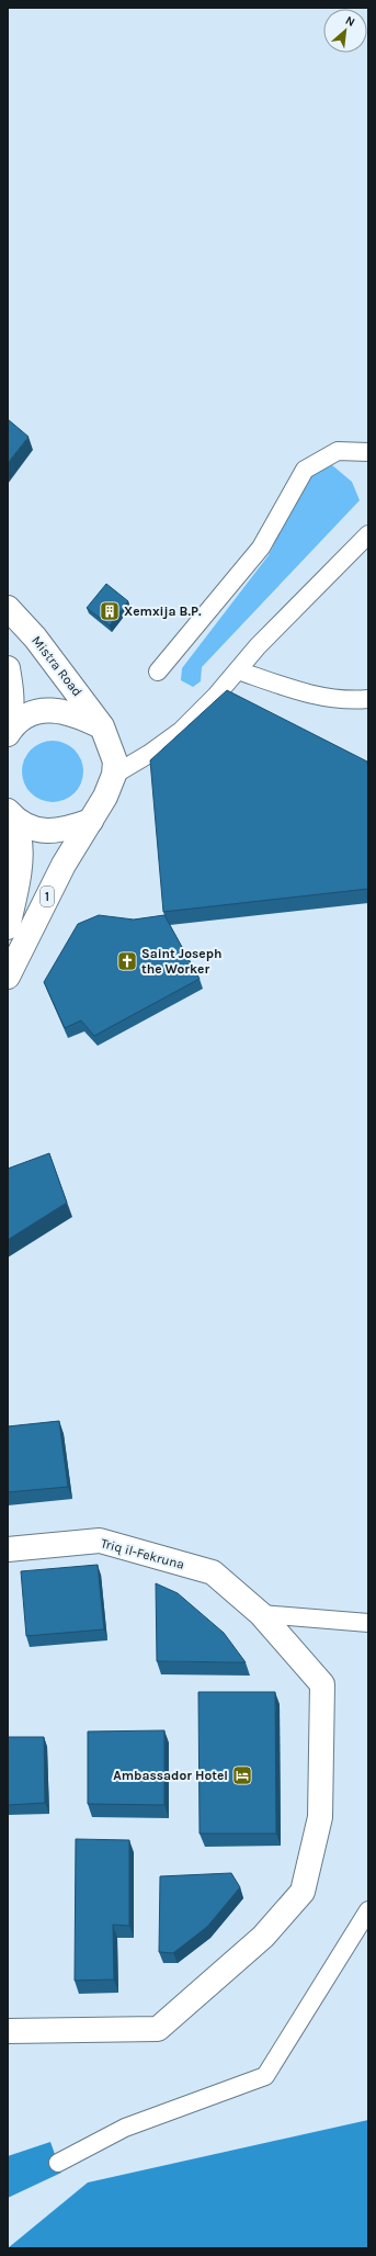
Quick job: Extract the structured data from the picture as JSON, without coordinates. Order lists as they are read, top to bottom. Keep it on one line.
{"streets":{"street":["Mistra Road","1","Triq il-Fekruna"]},"crossings":[["Mistra Road","1"]],"places":{"building":["Xemxija B.P."],"church":["Saint Joseph the Worker"],"hotel":["Ambassador Hotel"]},"north":"top right"}
